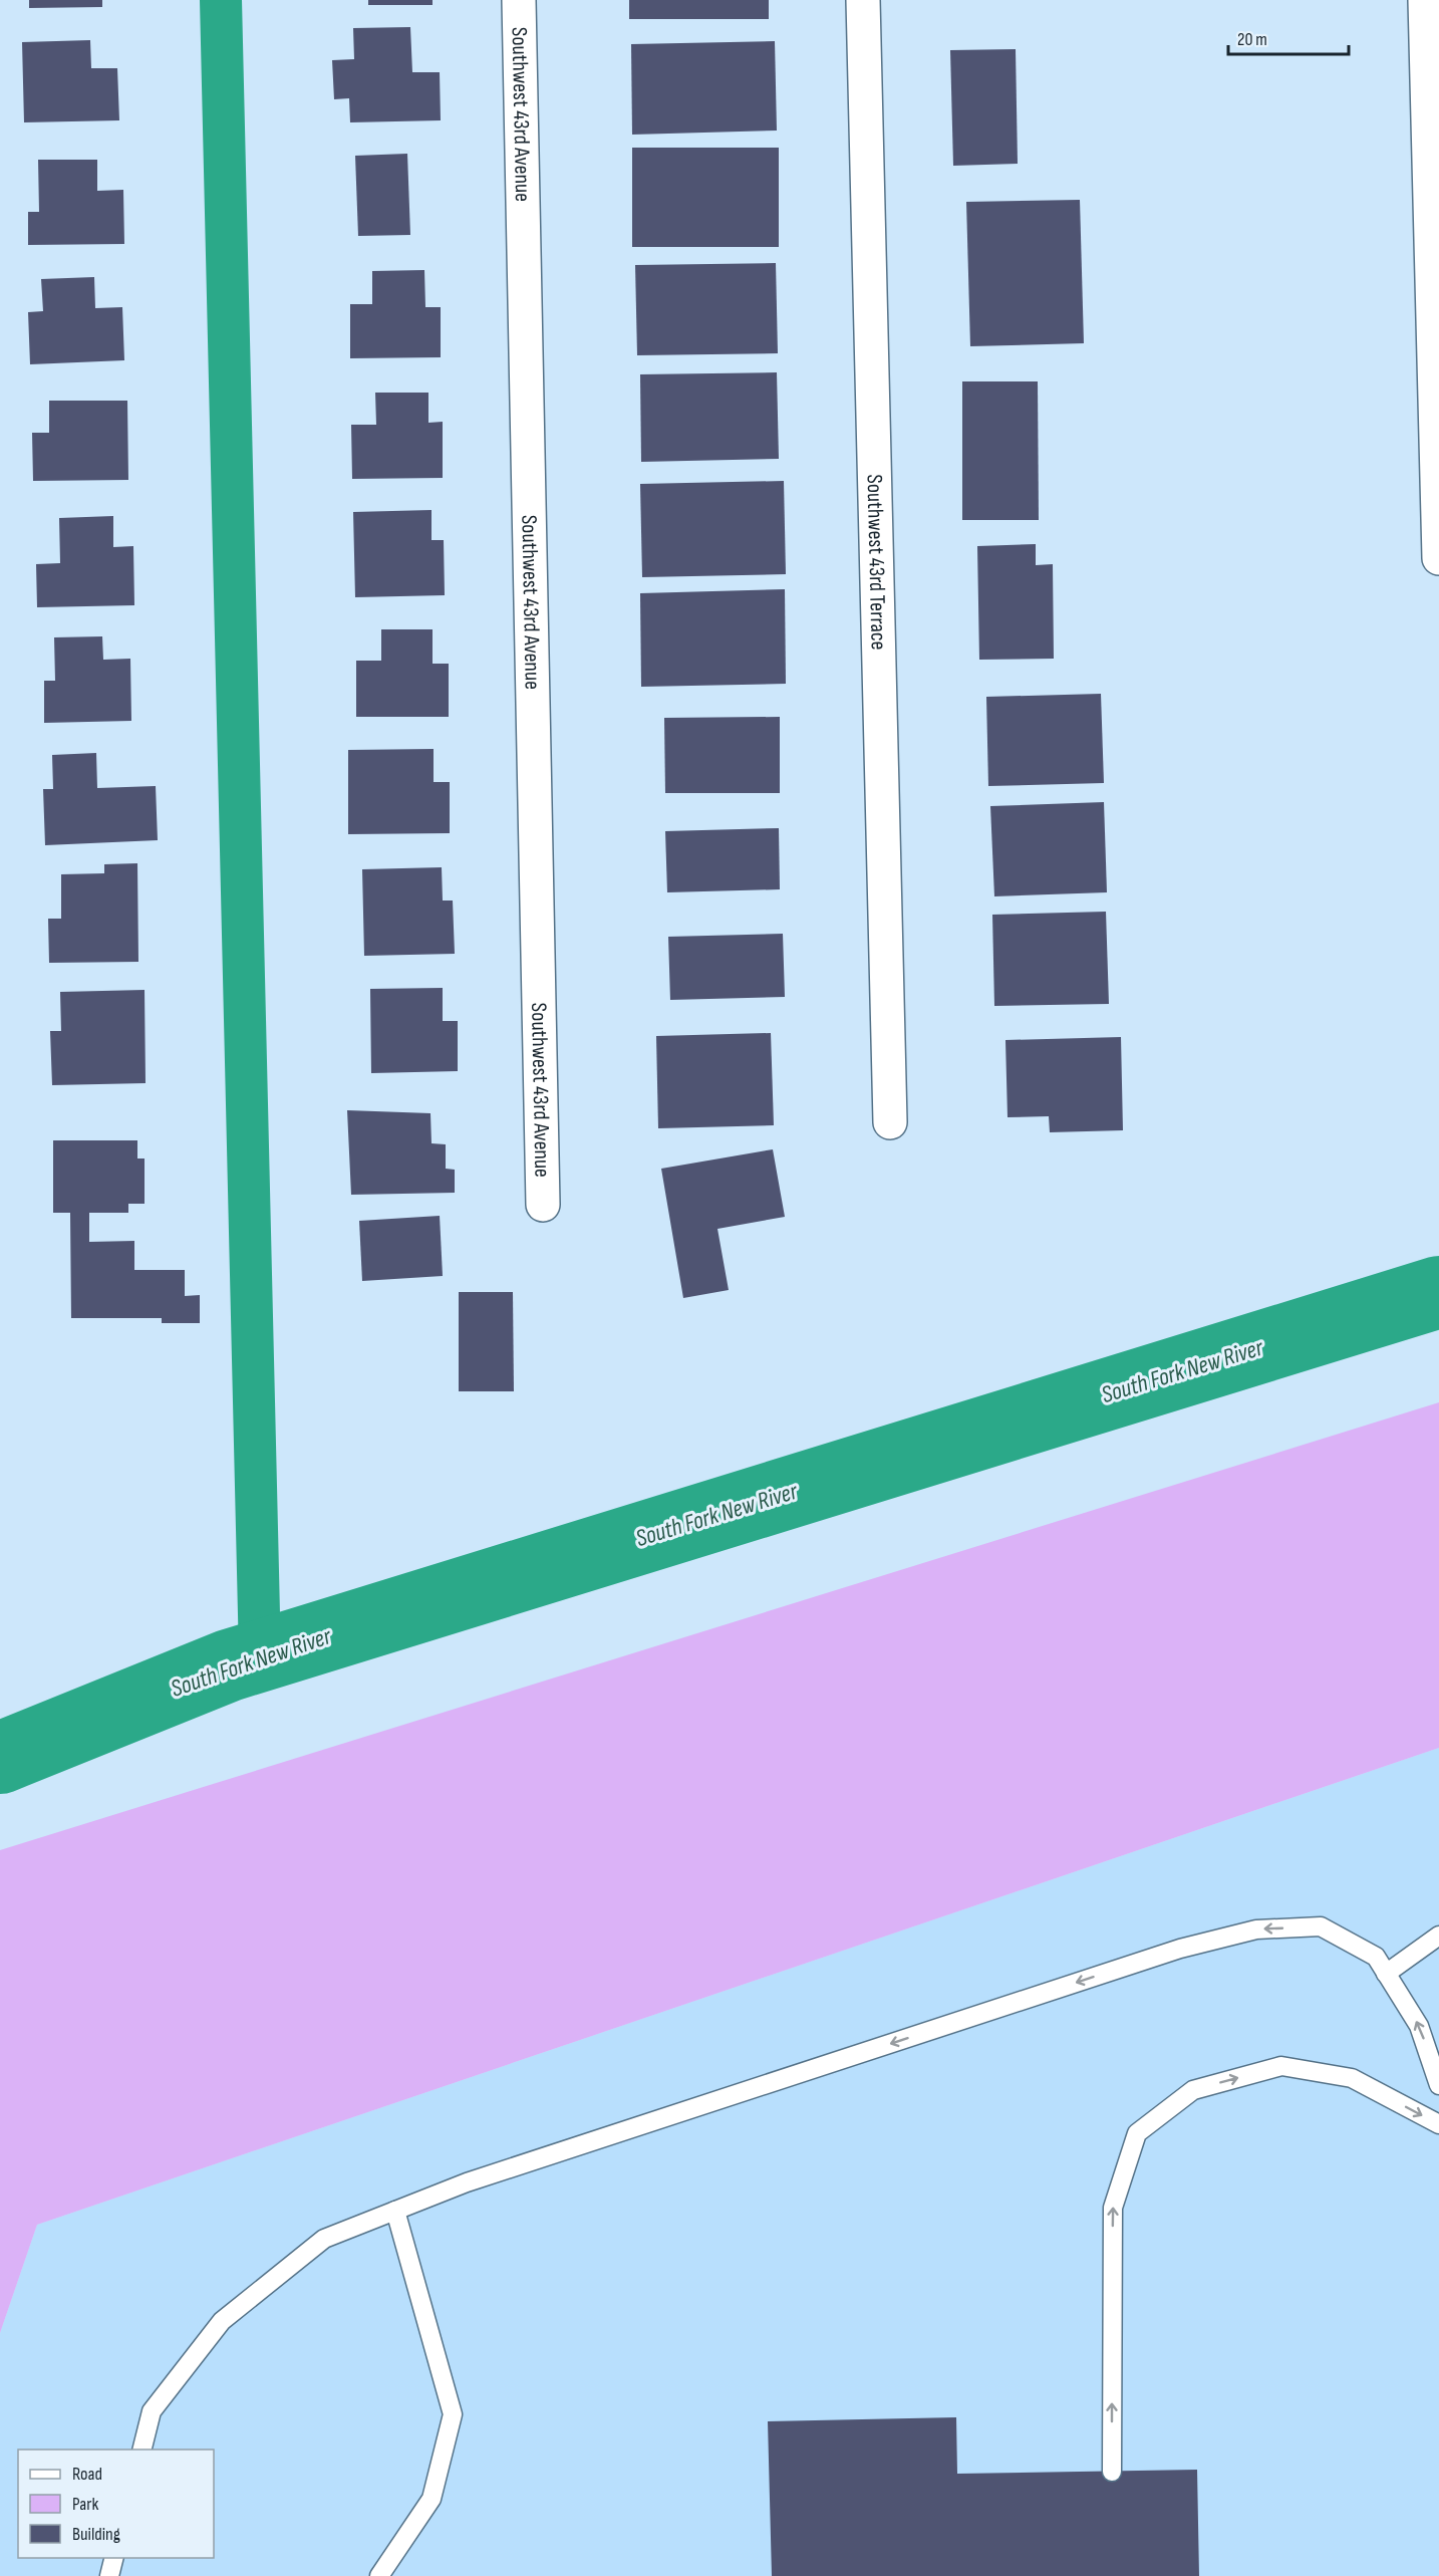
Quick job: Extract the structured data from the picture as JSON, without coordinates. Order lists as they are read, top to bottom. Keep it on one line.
{"streets":{"street":["Southwest 43rd Avenue","Southwest 43rd Terrace"]},"water":["South Fork New River"],"legend":["Road","Park","Building"],"scale_bar":"20 m"}
